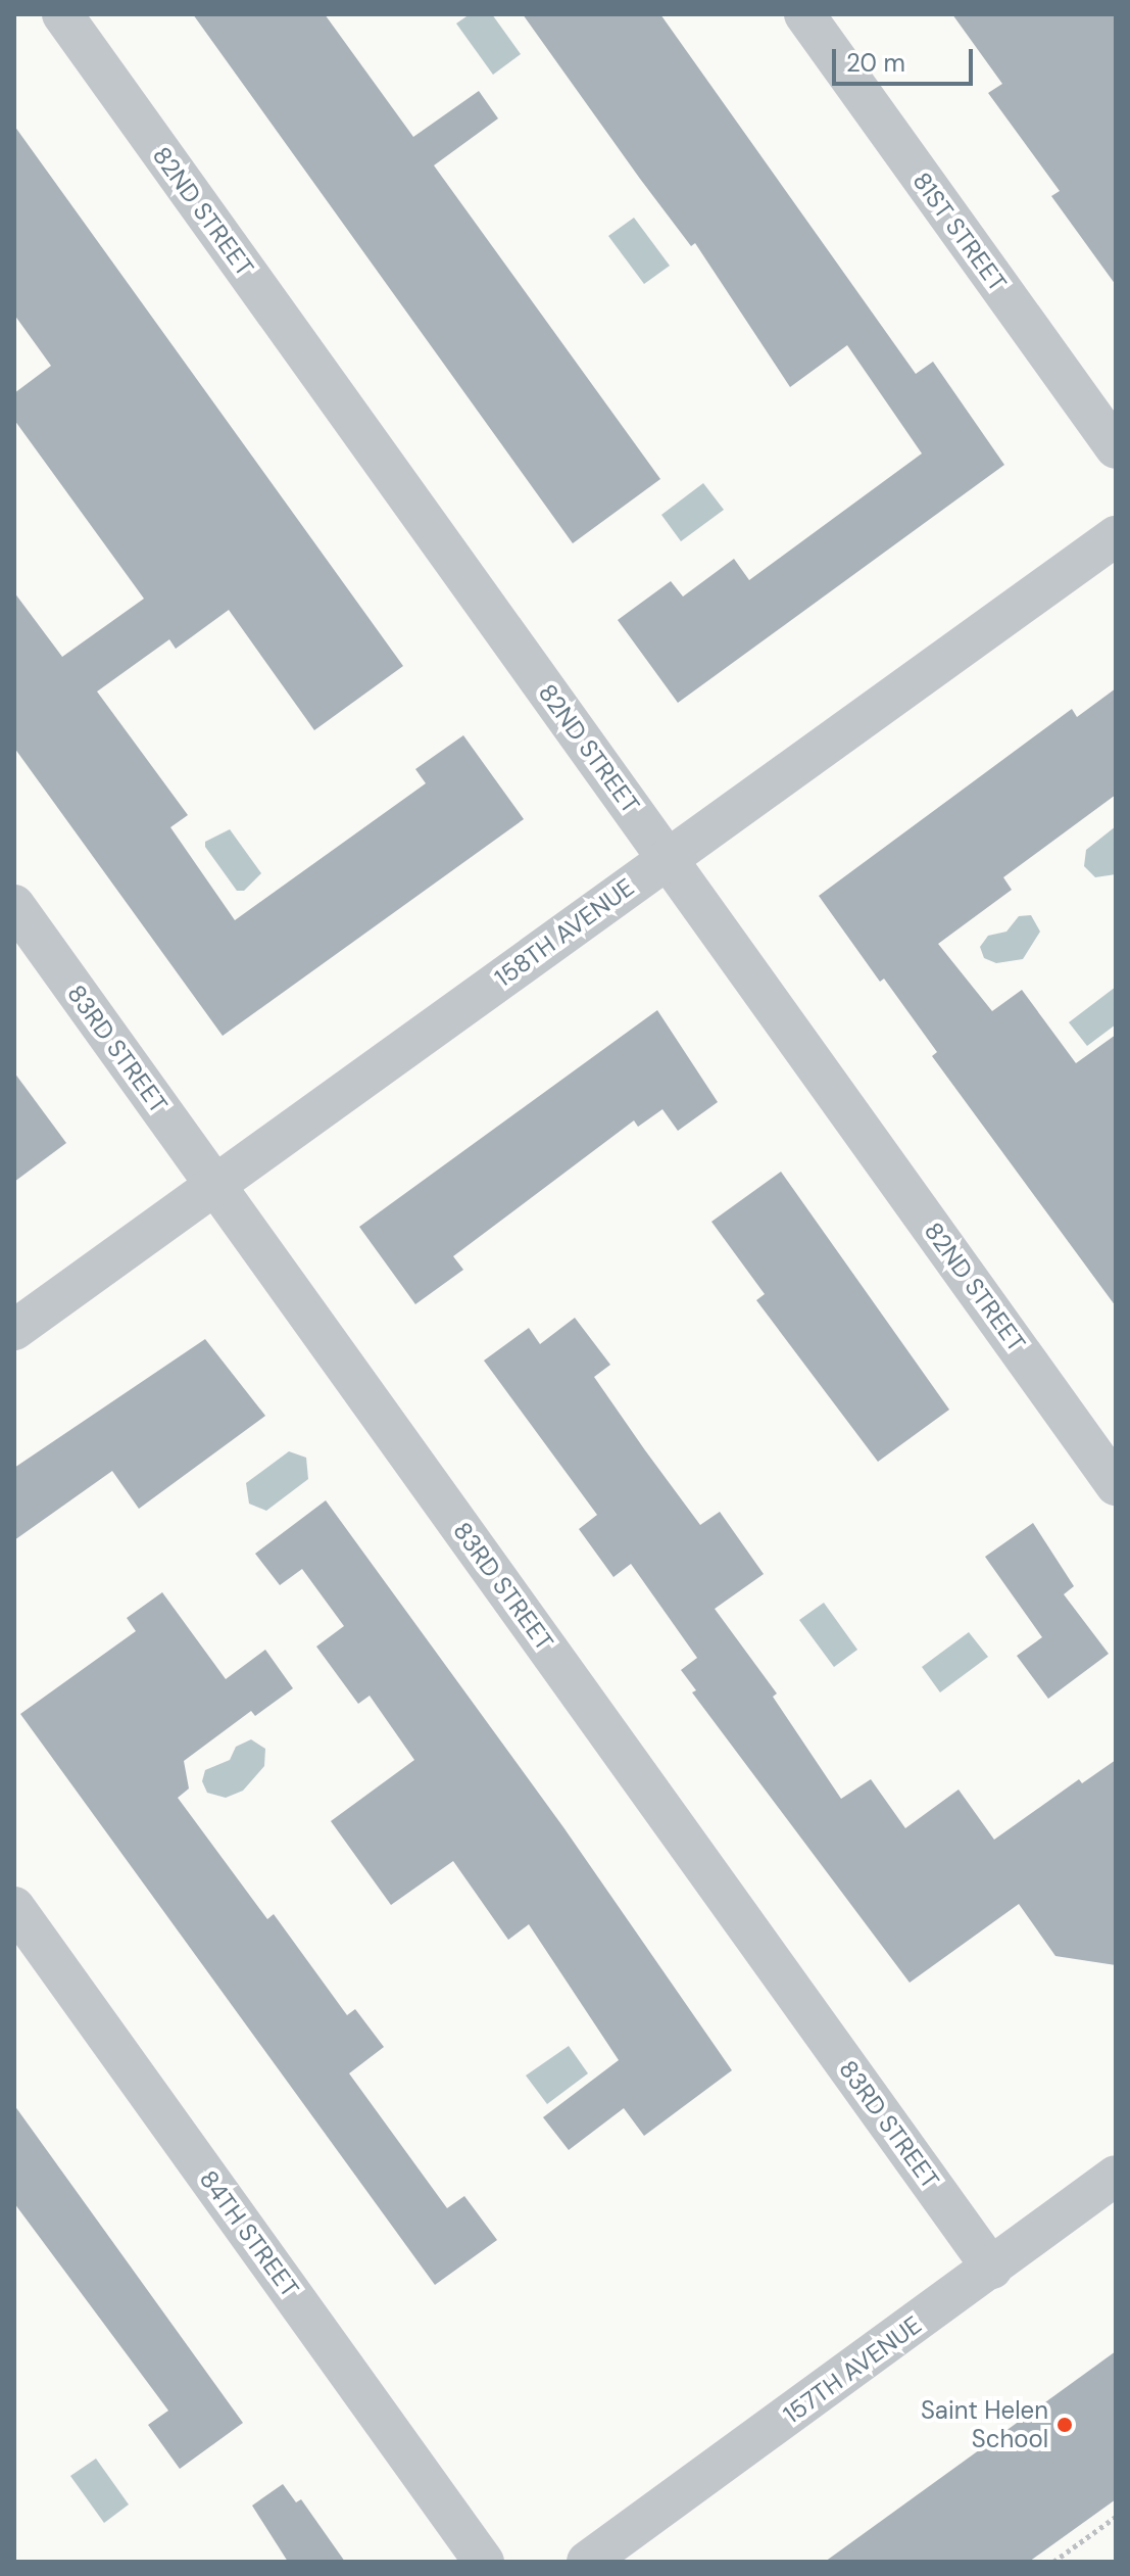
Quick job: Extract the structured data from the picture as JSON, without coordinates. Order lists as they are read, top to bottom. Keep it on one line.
{"streets":{"street":["82ND STREET","81ST STREET","158TH AVENUE","83RD STREET","84TH STREET","157TH AVENUE"]},"crossings":[["82ND STREET","158TH AVENUE"],["158TH AVENUE","83RD STREET"],["83RD STREET","157TH AVENUE"]],"places":["Saint Helen School"],"scale_bar":"20 m"}
